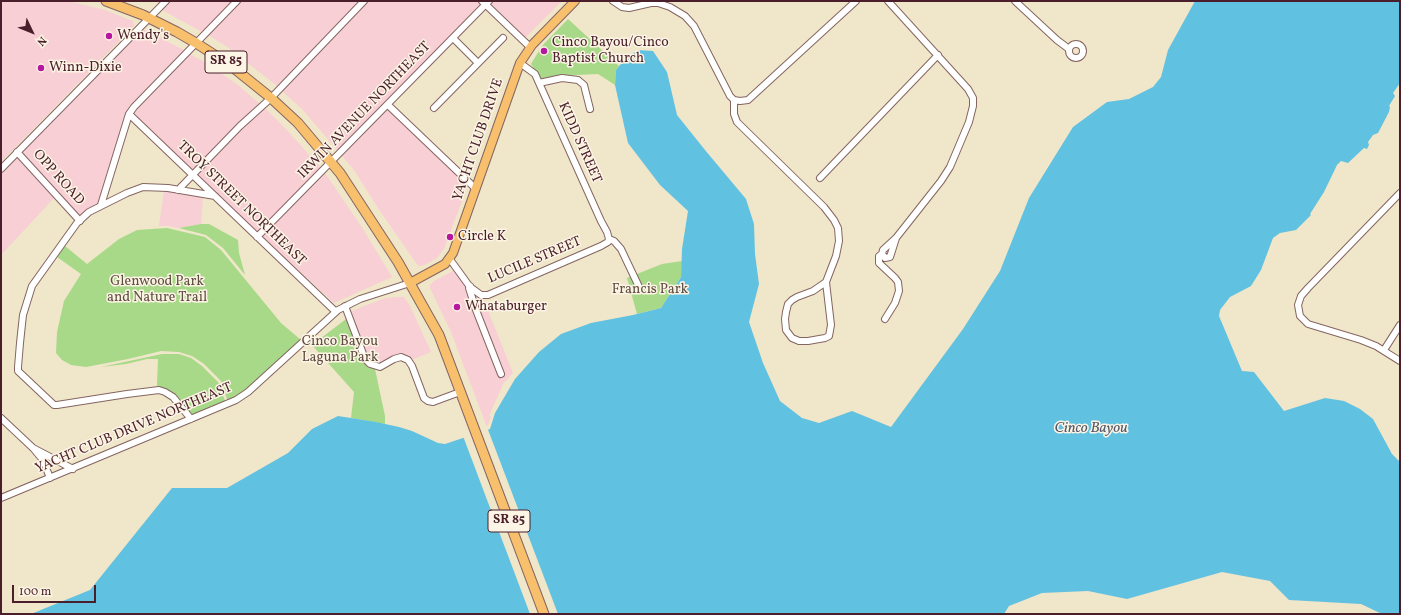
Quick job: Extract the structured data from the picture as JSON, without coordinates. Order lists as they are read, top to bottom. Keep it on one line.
{"streets":{"highway":["SR 85"],"main road":["YACHT CLUB DRIVE"],"street":["IRWIN AVENUE NORTHEAST","KIDD STREET","OPP ROAD","TROY STREET NORTHEAST","LUCILE STREET","YACHT CLUB DRIVE NORTHEAST"]},"crossings":[["SR 85","IRWIN AVENUE NORTHEAST"],["SR 85","YACHT CLUB DRIVE"],["SR 85","YACHT CLUB DRIVE NORTHEAST"],["IRWIN AVENUE NORTHEAST","TROY STREET NORTHEAST"],["YACHT CLUB DRIVE","KIDD STREET"],["YACHT CLUB DRIVE","YACHT CLUB DRIVE NORTHEAST"],["KIDD STREET","LUCILE STREET"],["TROY STREET NORTHEAST","YACHT CLUB DRIVE NORTHEAST"]],"water":["Cinco Bayou"],"parks":["Glenwood Park and Nature Trail","Francis Park","Cinco Bayou Laguna Park"],"places":["Wendy's","Cinco Bayou/Cinco Baptist Church","Winn-Dixie","Circle K","Whataburger"],"scale_bar":"100 m","north":"bottom right"}
